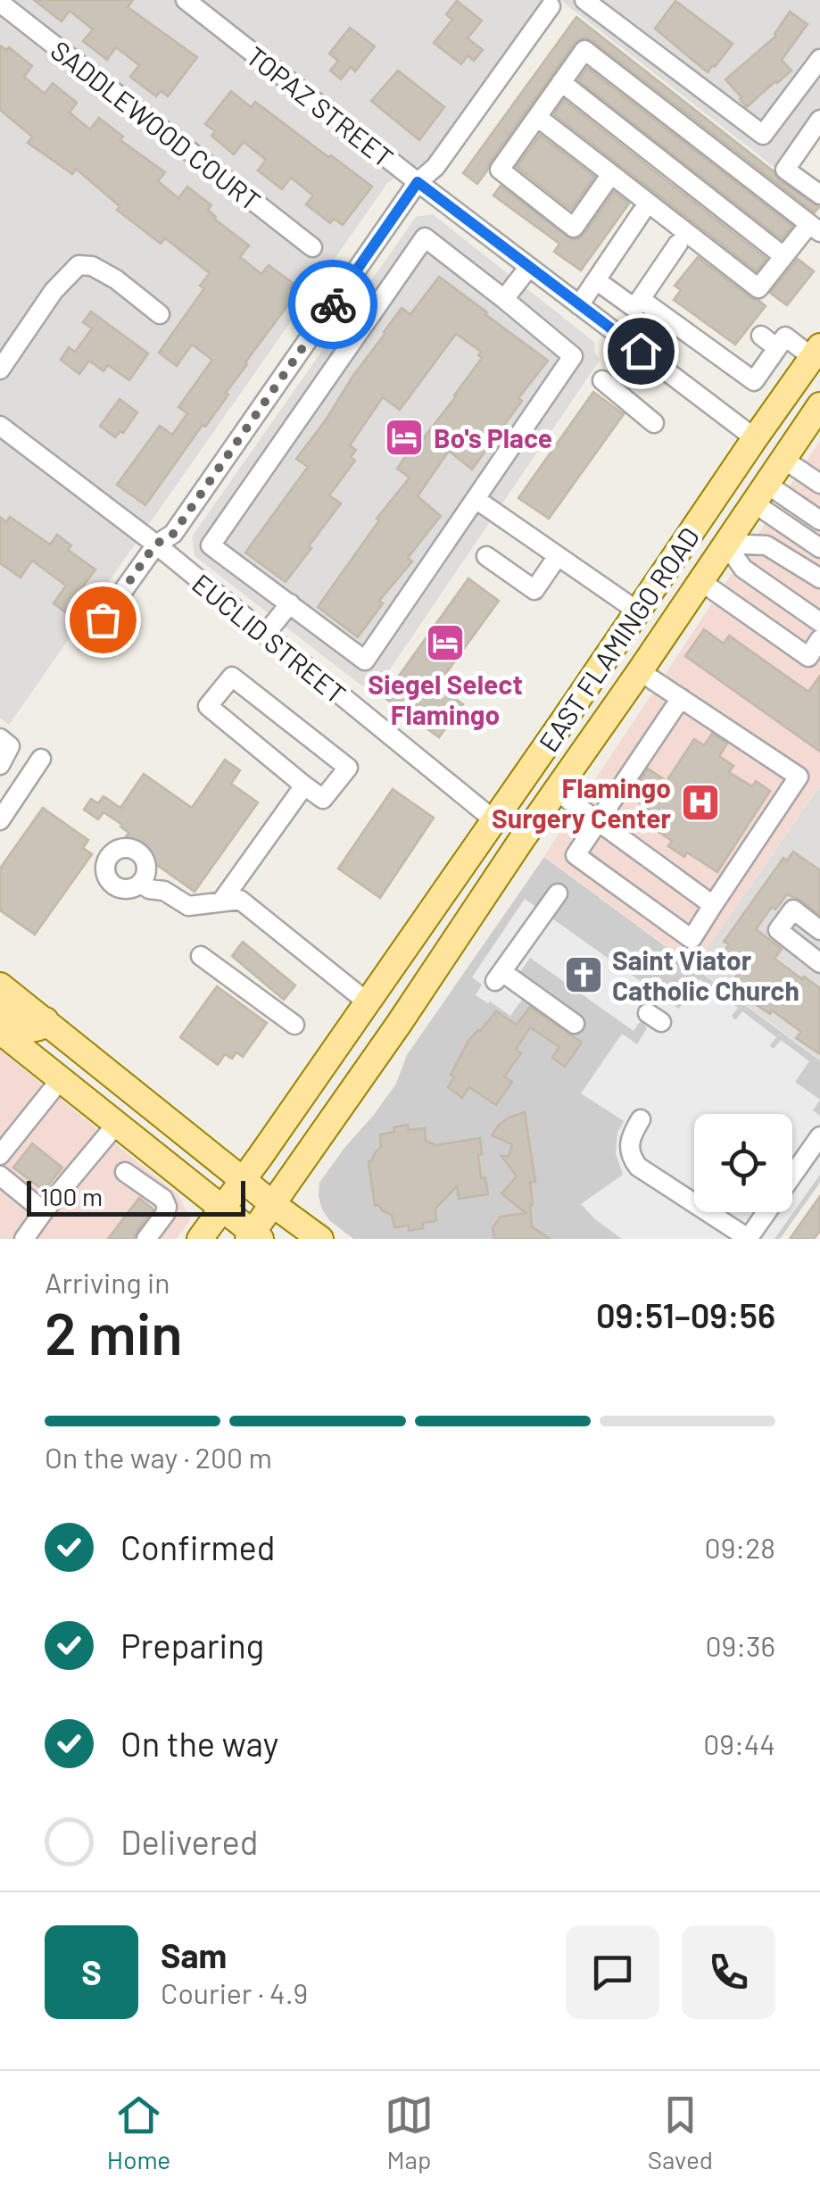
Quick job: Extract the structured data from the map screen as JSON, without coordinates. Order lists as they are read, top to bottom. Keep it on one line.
{"streets":{"main road":["EAST FLAMINGO ROAD"],"street":["TOPAZ STREET","SADDLEWOOD COURT","EUCLID STREET"]},"crossings":[["TOPAZ STREET","EAST FLAMINGO ROAD"],["EUCLID STREET","EAST FLAMINGO ROAD"]],"places":{"hotel":["Bo's Place","Siegel Select Flamingo"],"hospital":["Flamingo Surgery Center"],"church":["Saint Viator Catholic Church"]},"scale_bar":"100 m","page":{"scale":"100 m","heading":["2 min","Arriving in","09:51–09:56"],"panel":["Sam","Courier · 4.9"],"bar":"On the way · 200 m","list":[["Confirmed","09:28"],["Preparing","09:36"],["On the way","09:44"],"Delivered"],"round":"S","tabs":["Home","Map","Saved"]}}
